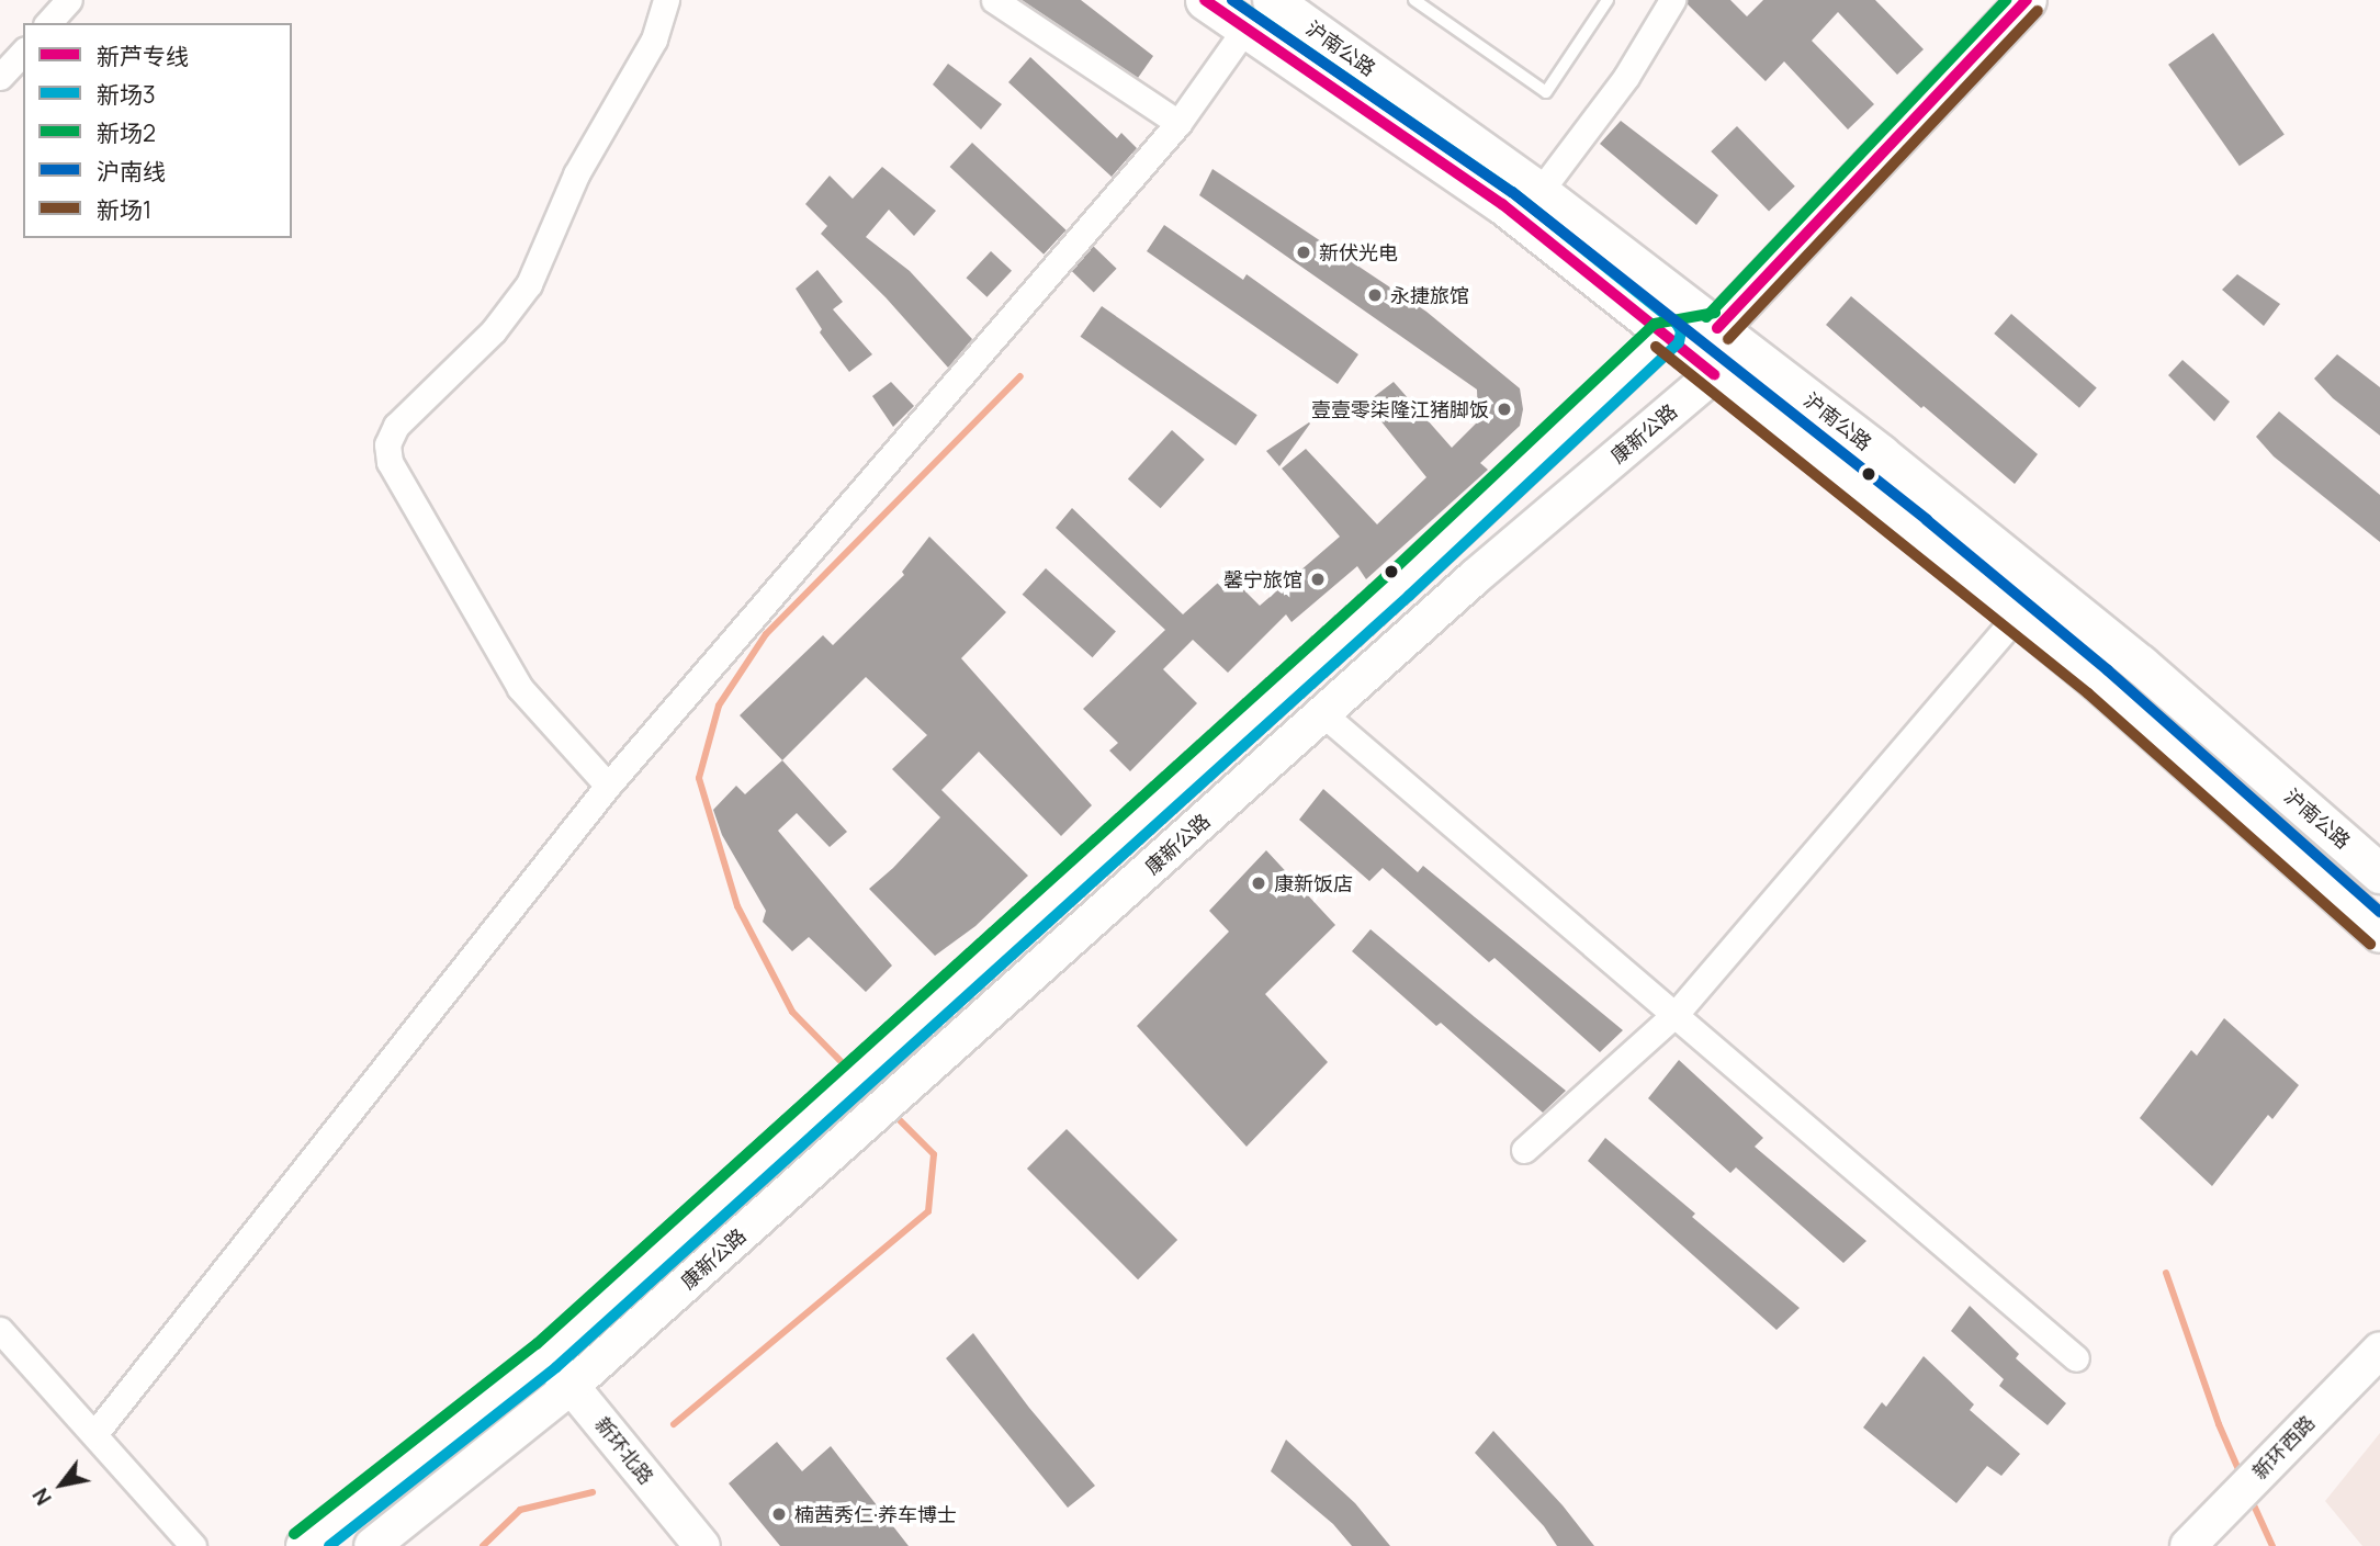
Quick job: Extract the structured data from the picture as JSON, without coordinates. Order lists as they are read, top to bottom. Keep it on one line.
{"streets":{"main road":["沪南公路","康新公路","新环西路","新环北路"]},"crossings":[["沪南公路","康新公路"],["康新公路","新环北路"]],"places":["新伏光电","永捷旅馆","壹壹零柒隆江猪脚饭","馨宁旅馆","康新饭店","楠茜秀仁·养车博士"],"lines":["transit line 新芦专线","transit line 新场3","transit line 新场2","transit line 沪南线","transit line 新场1"],"legend":["新芦专线","新场3","新场2","沪南线","新场1"],"north":"bottom left"}
